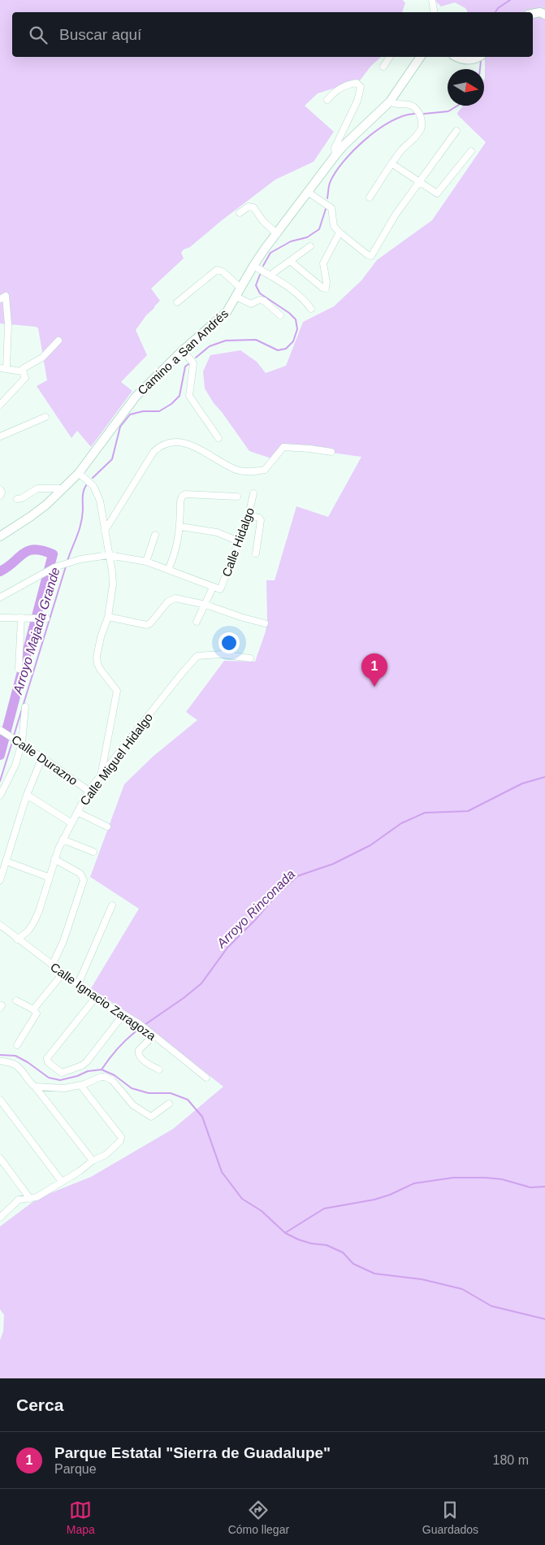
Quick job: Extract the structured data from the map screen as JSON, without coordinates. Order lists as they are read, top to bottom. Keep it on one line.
{"streets":{"street":["Camino a San Andrés","Calle Hidalgo","Calle Miguel Hidalgo","Calle Durazno","Calle Ignacio Zaragoza"]},"crossings":[["Calle Miguel Hidalgo","Calle Durazno"],["Calle Miguel Hidalgo","Calle Ignacio Zaragoza"]],"water":["Arroyo Majada Grande","Arroyo Rinconada"],"north":"right","page":{"search":"Buscar aquí","pins":"1","heading":"Cerca","list":[{"mark":"1","name":"Parque Estatal \"Sierra de Guadalupe\"","note":"Parque","value":"180 m"}],"nav":["Mapa","Cómo llegar","Guardados"]}}
